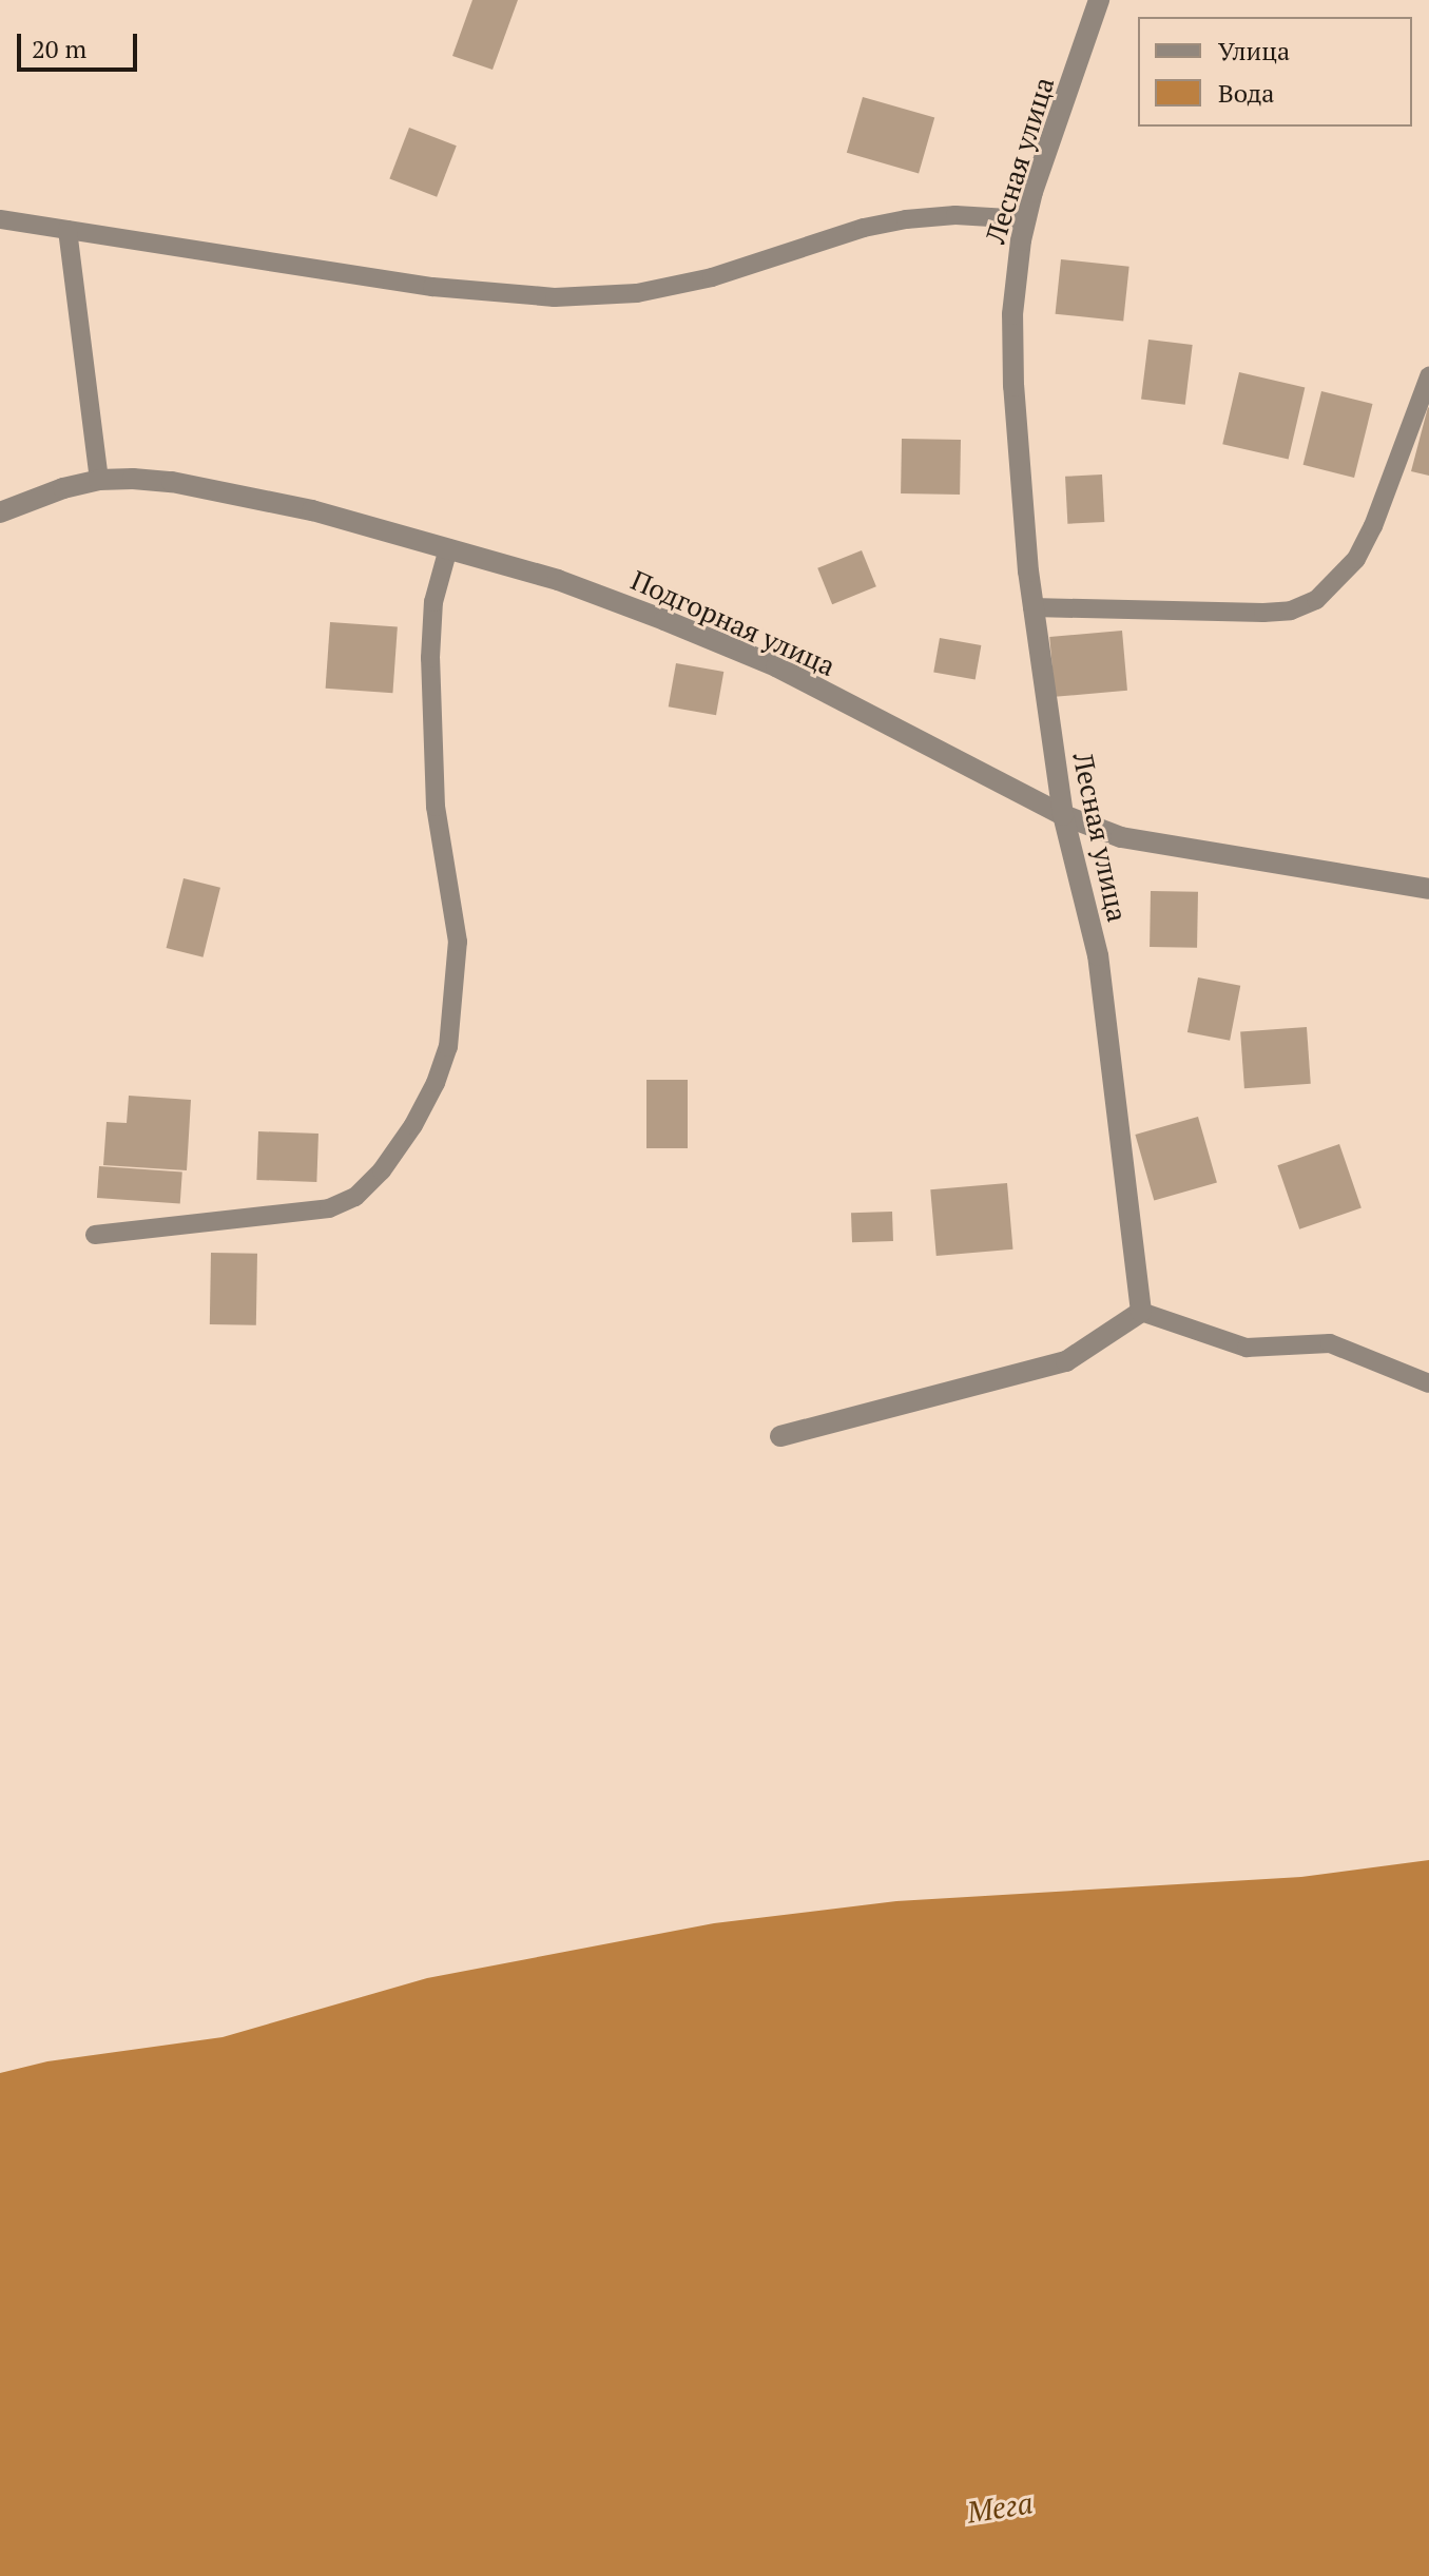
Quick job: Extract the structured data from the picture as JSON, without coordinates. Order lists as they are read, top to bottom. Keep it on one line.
{"streets":{"street":["Лесная улица","Подгорная улица"]},"crossings":[["Лесная улица","Подгорная улица"]],"water":["Мега"],"legend":["Улица","Вода"],"scale_bar":"20 m"}
